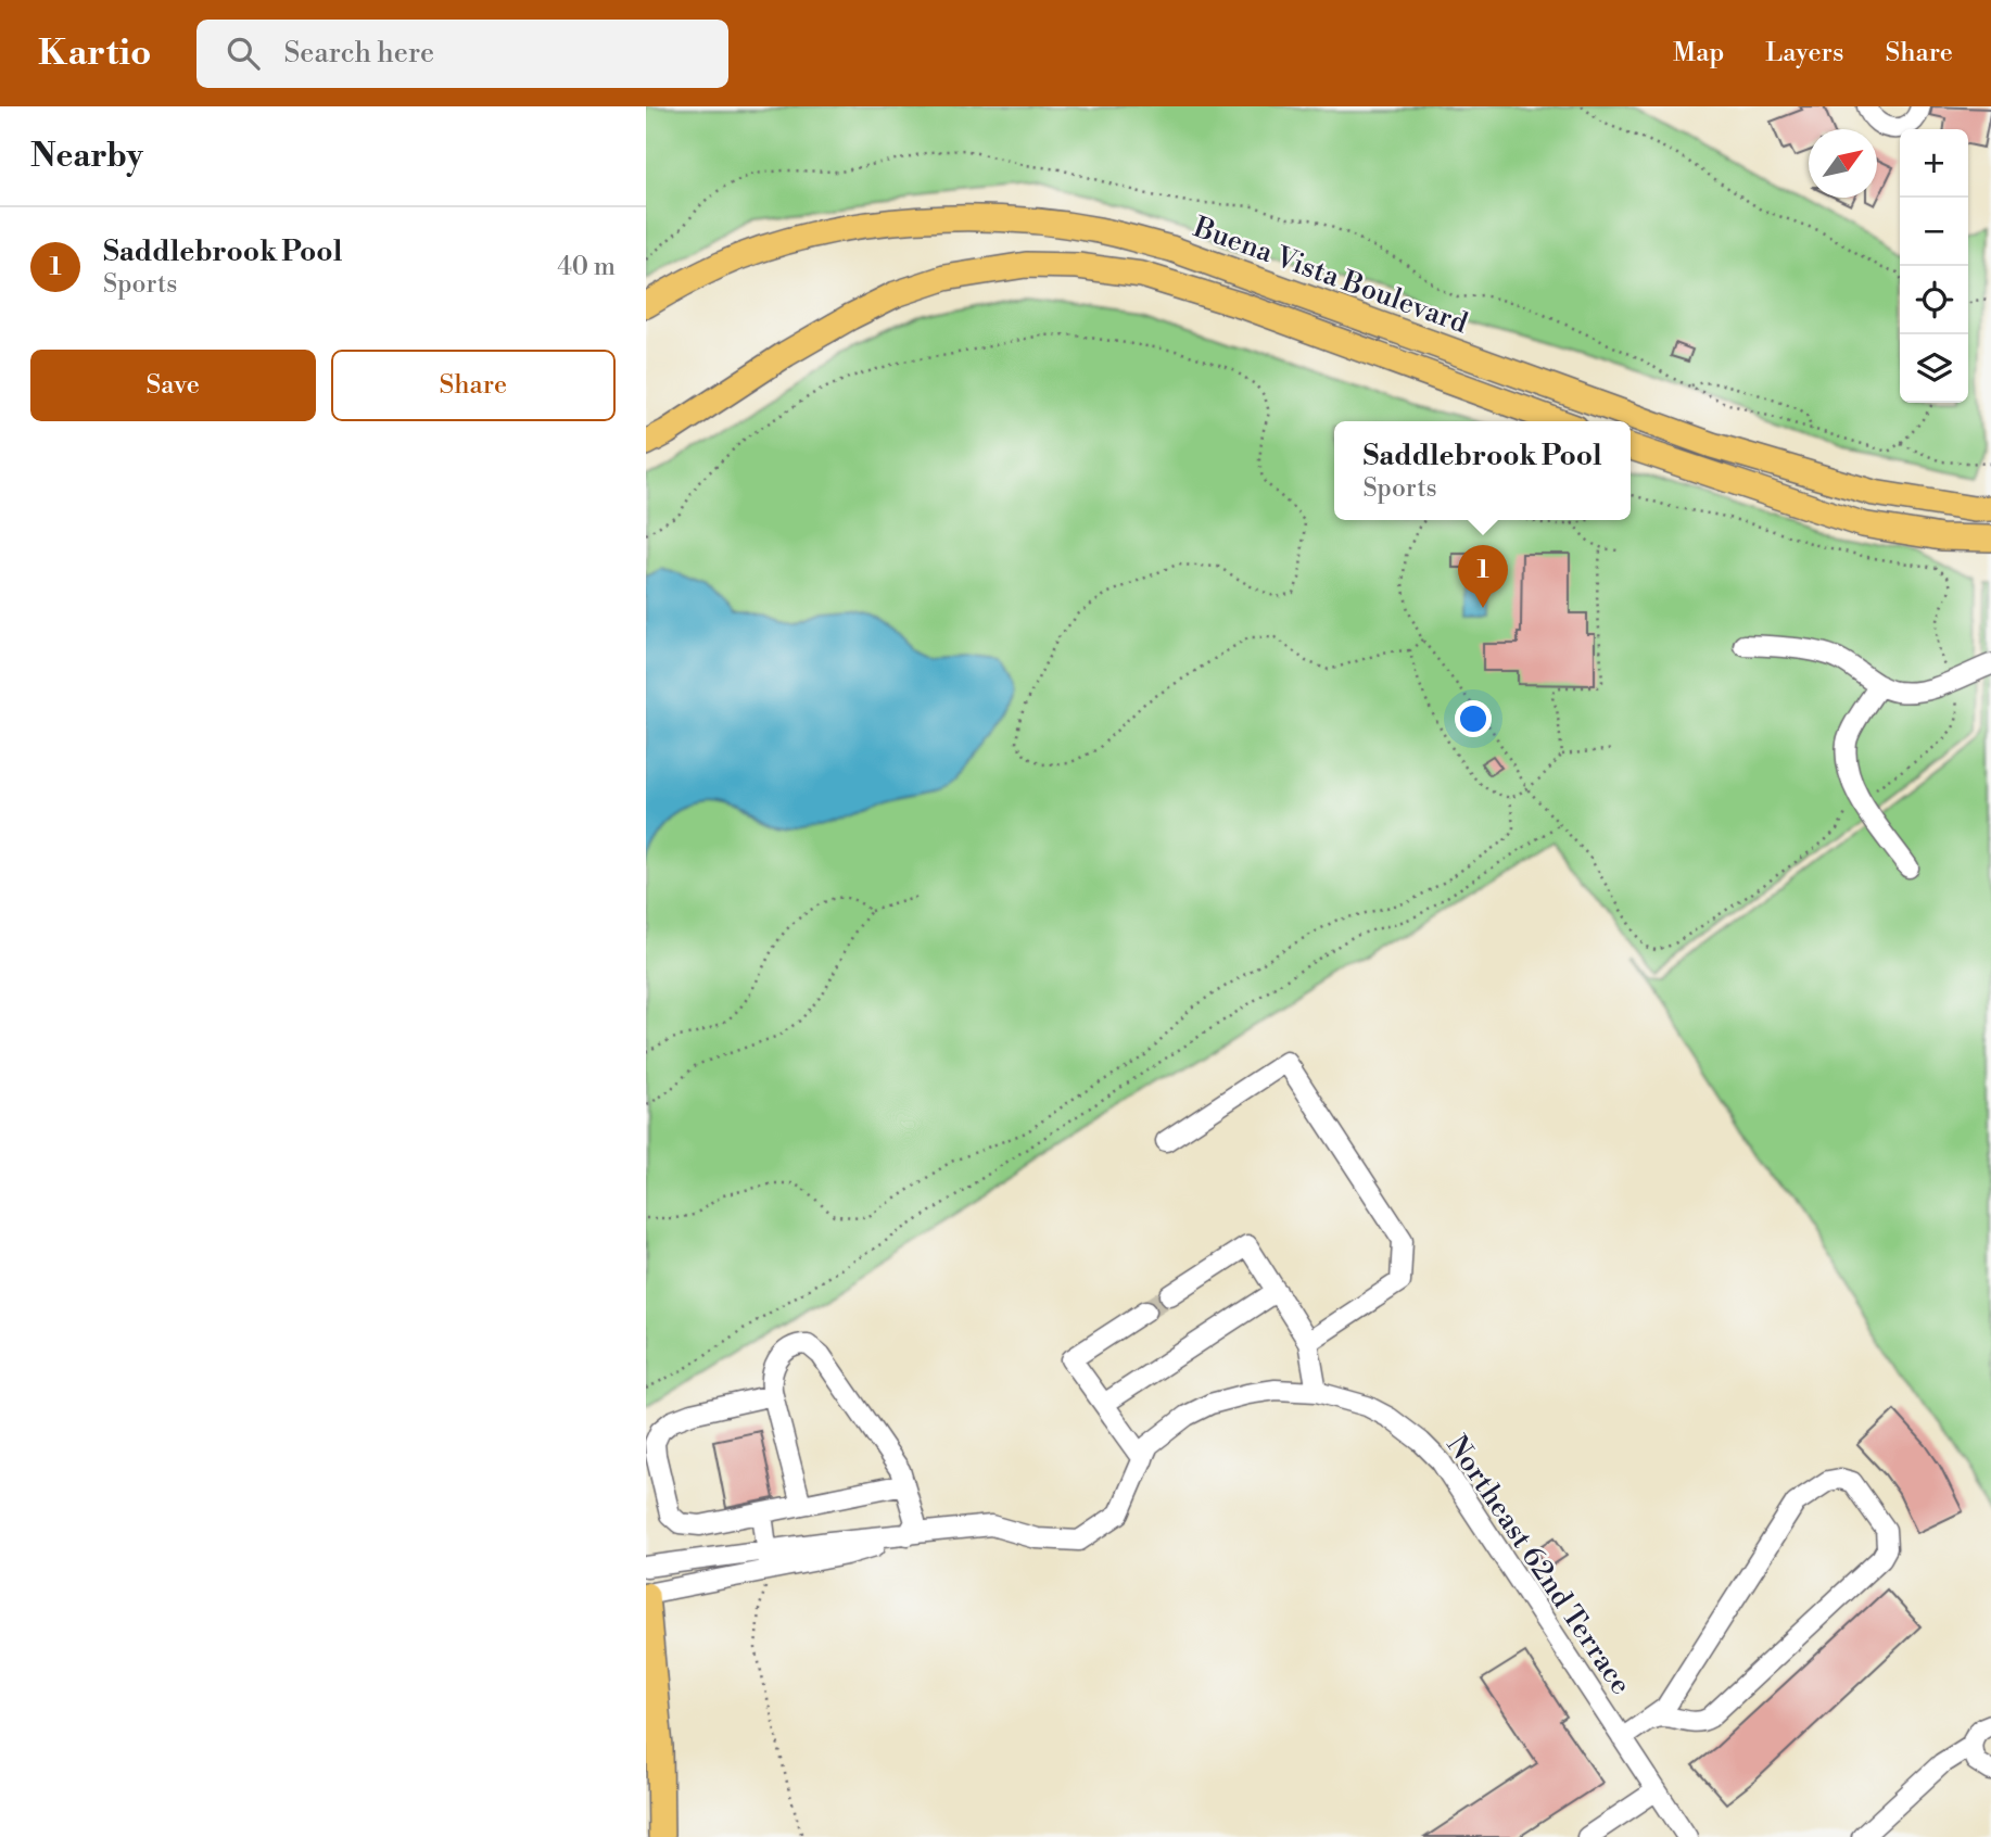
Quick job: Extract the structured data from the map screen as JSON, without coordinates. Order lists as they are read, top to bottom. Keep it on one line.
{"streets":{"main road":["Buena Vista Boulevard"],"street":["Northeast 62nd Terrace"]},"north":"top right","page":{"header":"Kartio","search":"Search here","nav":["Map","Layers","Share"],"heading":"Nearby","map_buttons":["+","−"],"list":[{"mark":"1","name":"Saddlebrook Pool","note":"Sports","value":"40 m"}],"buttons":["Save","Share"],"popup":["Saddlebrook Pool","Sports"],"pins":"1"}}
